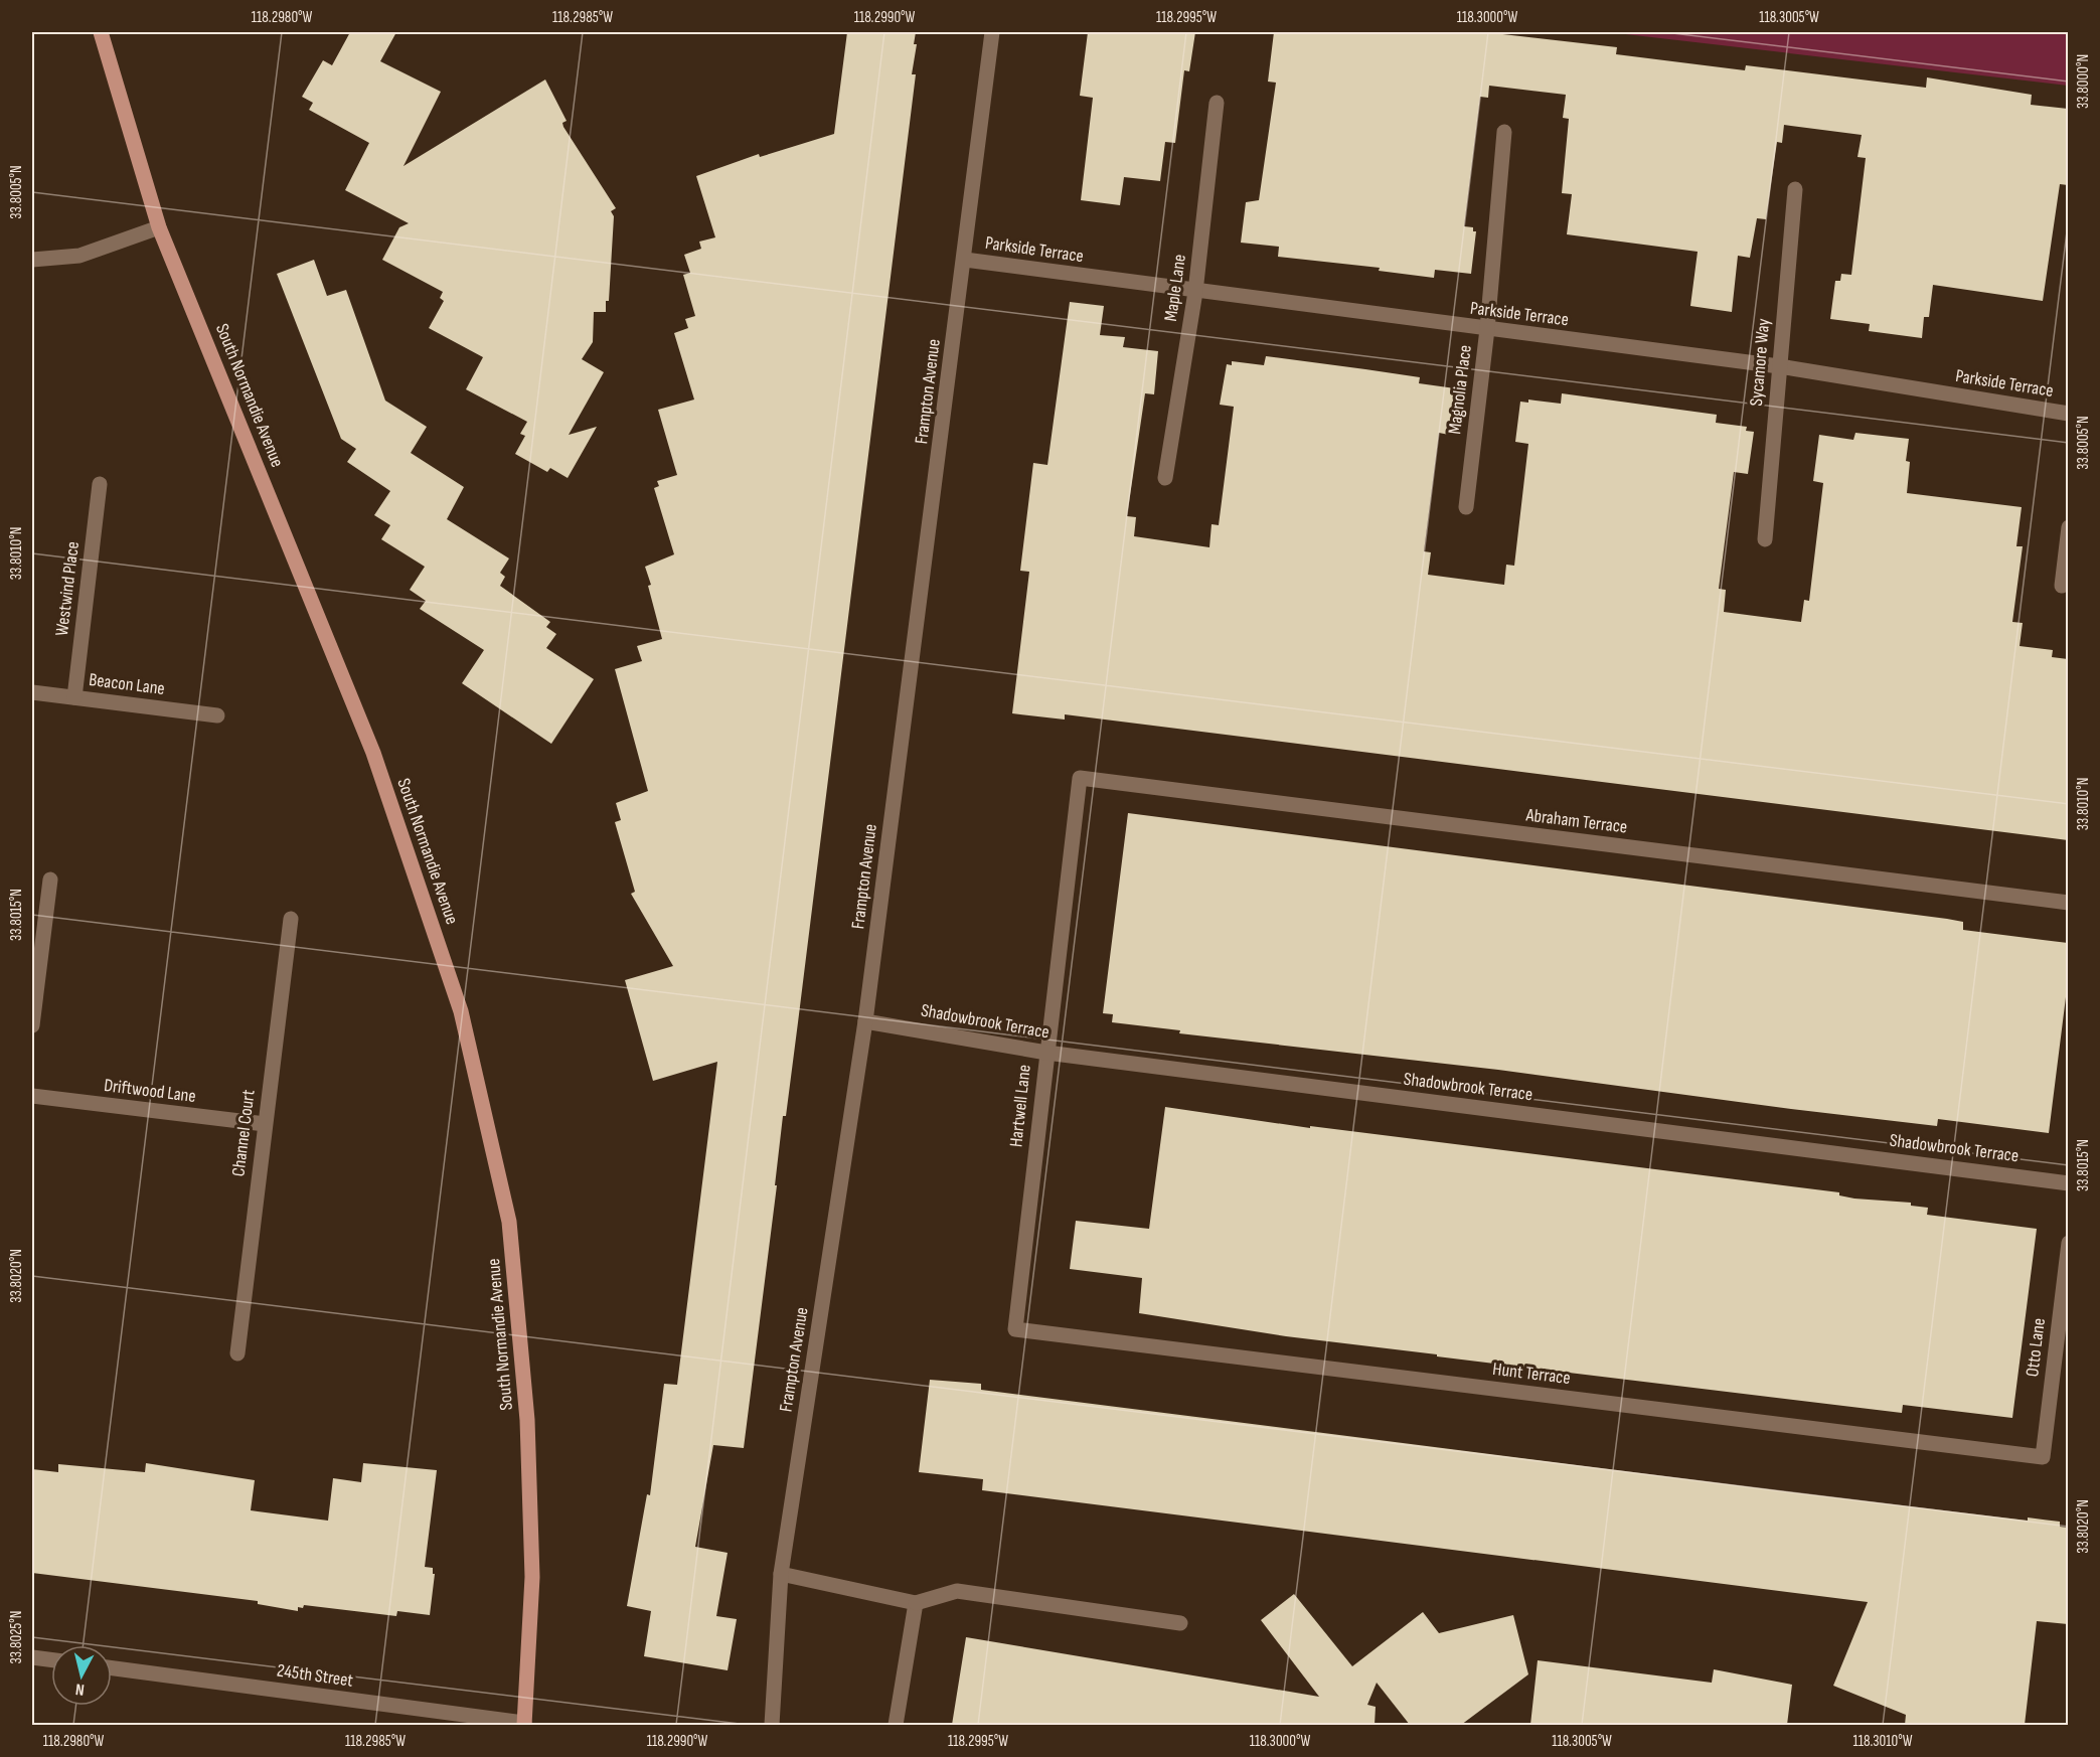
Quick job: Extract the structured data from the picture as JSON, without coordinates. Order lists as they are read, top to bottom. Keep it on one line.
{"streets":{"main road":["South Normandie Avenue"],"street":["Parkside Terrace","Maple Lane","Sycamore Way","Magnolia Place","Frampton Avenue","Westwind Place","Beacon Lane","Abraham Terrace","Shadowbrook Terrace","Driftwood Lane","Hartwell Lane","Channel Court","Otto Lane","Hunt Terrace","245th Street"]},"crossings":[["Parkside Terrace","Maple Lane"],["Parkside Terrace","Sycamore Way"],["Parkside Terrace","Magnolia Place"],["Parkside Terrace","Frampton Avenue"],["Frampton Avenue","Shadowbrook Terrace"],["South Normandie Avenue","245th Street"],["Westwind Place","Beacon Lane"],["Abraham Terrace","Hartwell Lane"],["Shadowbrook Terrace","Hartwell Lane"],["Driftwood Lane","Channel Court"],["Hartwell Lane","Hunt Terrace"],["Otto Lane","Hunt Terrace"]],"north":"bottom","coordinates":["118.2980°W","118.2985°W","118.2990°W","118.2995°W","118.3000°W","118.3005°W","33.8000°N","33.8005°N","33.8010°N","33.8015°N","33.8020°N","33.8025°N","118.3010°W"]}
